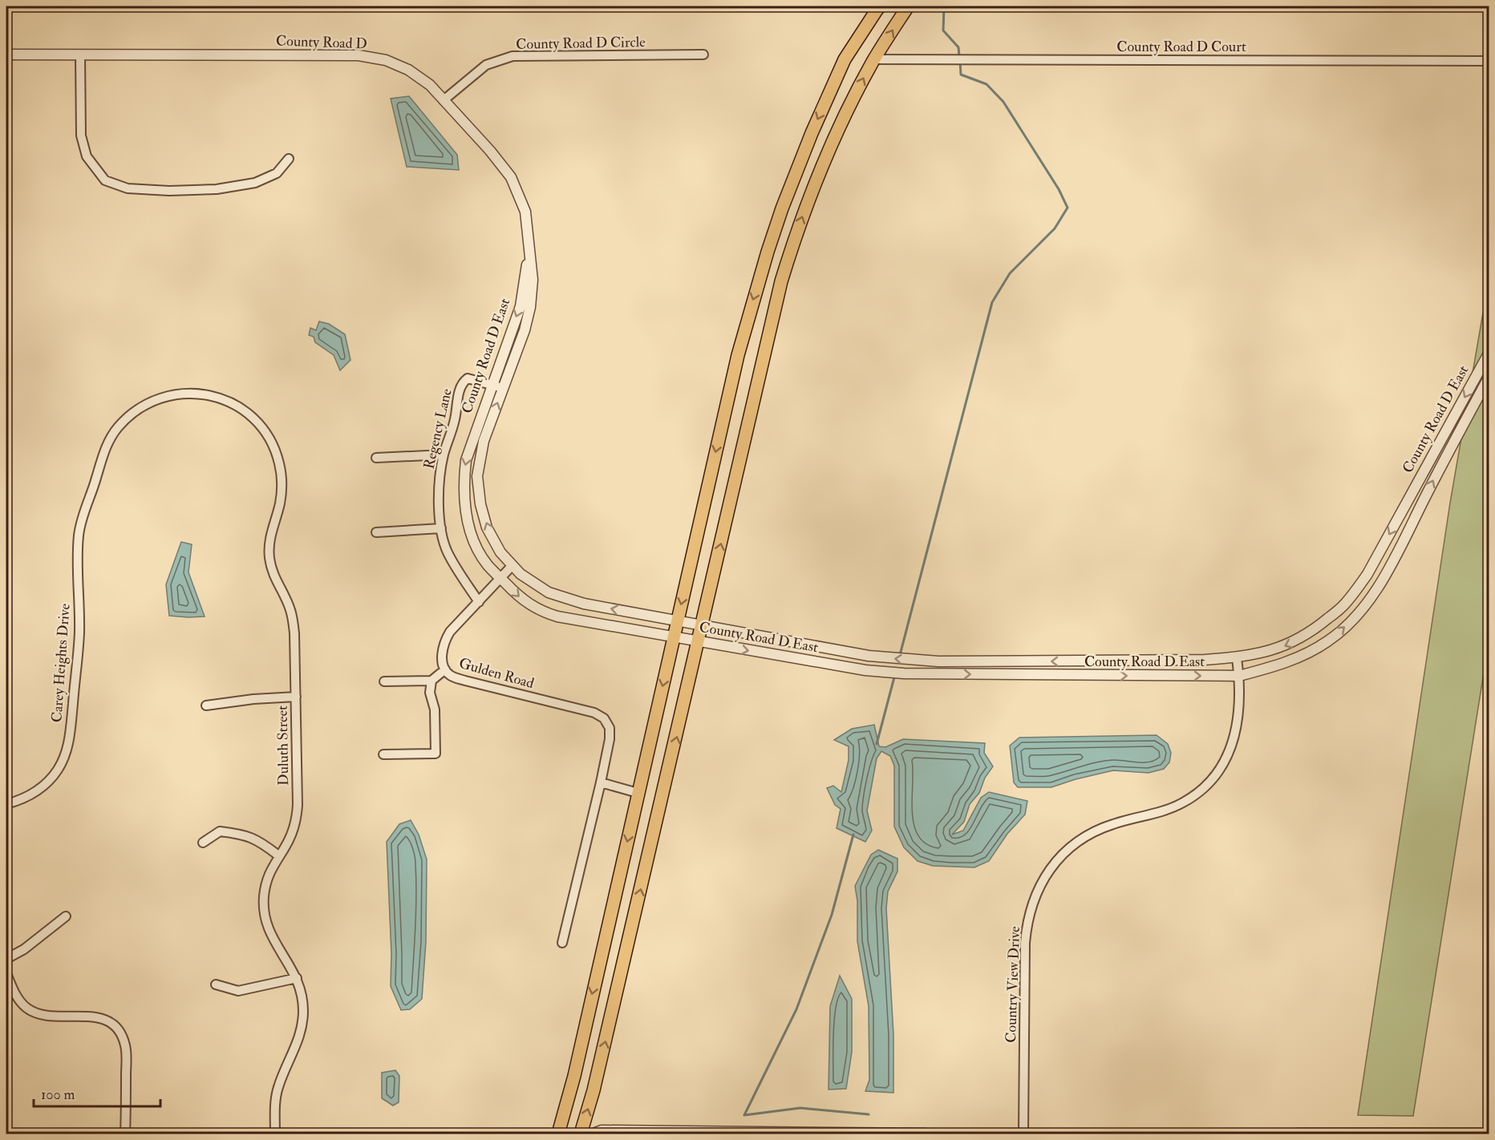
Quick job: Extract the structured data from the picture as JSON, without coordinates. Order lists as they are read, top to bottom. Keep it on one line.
{"streets":{"street":["County Road D","County Road D Circle","County Road D Court","County Road D East","Regency Lane","Carey Heights Drive","Gulden Road","Duluth Street","Country View Drive"]},"crossings":[["County Road D","County Road D Circle"],["County Road D","County Road D East"],["County Road D East","Regency Lane"],["County Road D East","Gulden Road"],["County Road D East","Country View Drive"],["Regency Lane","Gulden Road"],["Carey Heights Drive","Duluth Street"]],"scale_bar":"100 m"}
